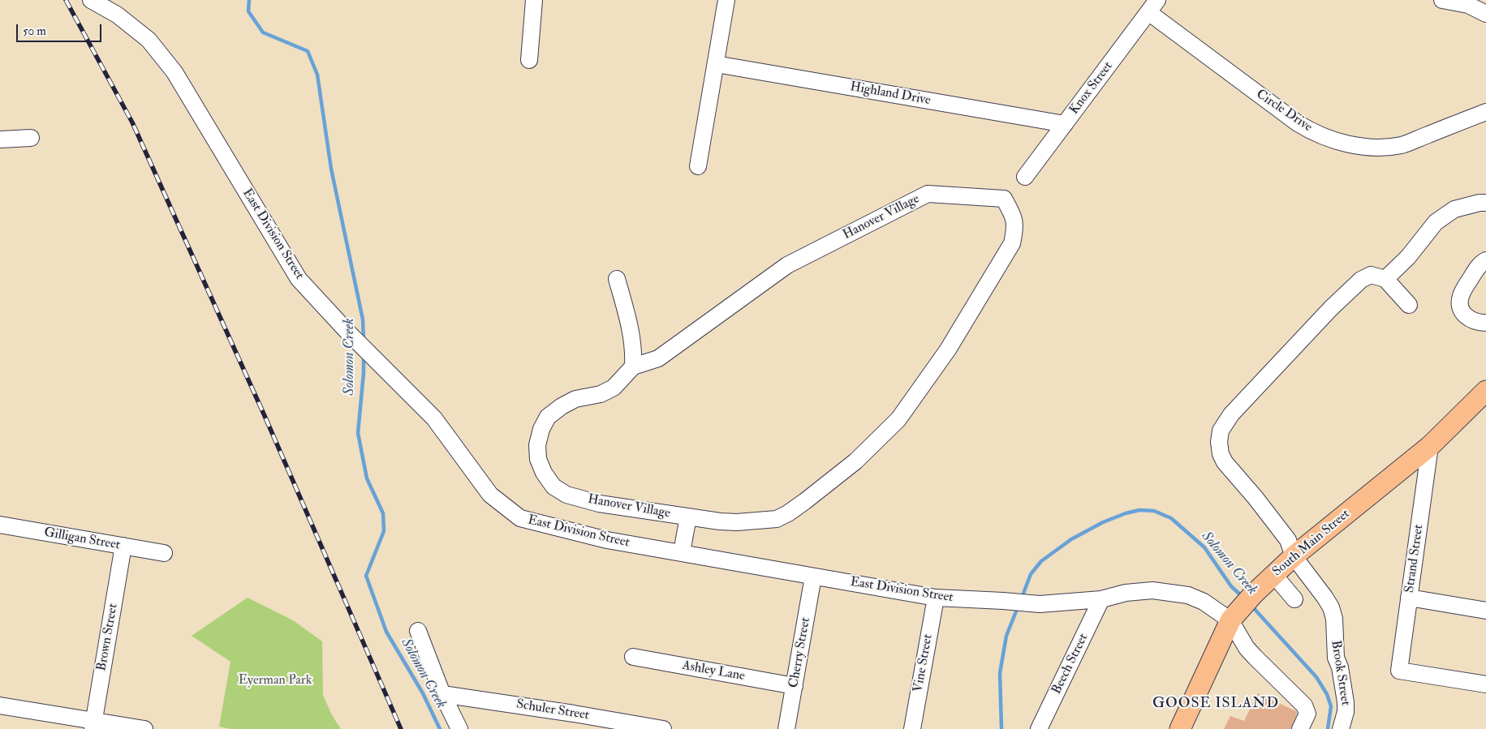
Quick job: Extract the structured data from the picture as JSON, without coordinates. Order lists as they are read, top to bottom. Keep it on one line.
{"streets":{"main road":["South Main Street"],"street":["Knox Street","Highland Drive","Circle Drive","Hanover Village","East Division Street","Gilligan Street","Strand Street","Brown Street","Cherry Street","Vine Street","Beech Street","Ashley Lane","Brook Street","Schuler Street"]},"crossings":[["Knox Street","Highland Drive"],["Knox Street","Circle Drive"],["Hanover Village","East Division Street"],["East Division Street","South Main Street"],["East Division Street","Cherry Street"],["East Division Street","Vine Street"],["East Division Street","Beech Street"],["Gilligan Street","Brown Street"],["South Main Street","Strand Street"],["South Main Street","Brook Street"],["Cherry Street","Ashley Lane"]],"districts":["GOOSE ISLAND"],"water":["Solomon Creek"],"parks":["Eyerman Park"],"scale_bar":"50 m"}
